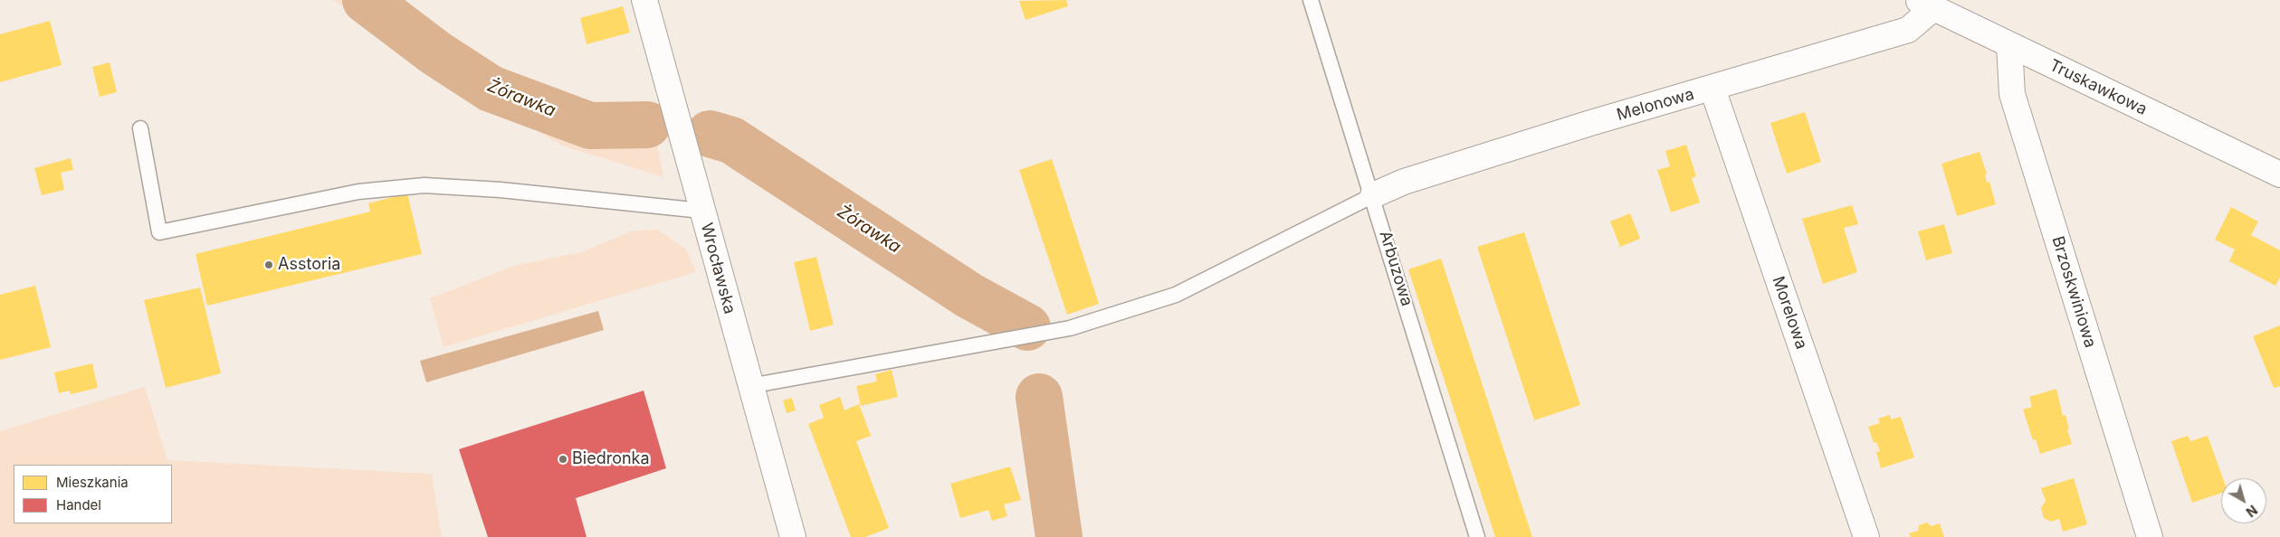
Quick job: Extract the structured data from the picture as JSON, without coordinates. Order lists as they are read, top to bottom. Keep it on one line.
{"streets":{"street":["Truskawkowa","Melonowa","Wrocławska","Brzoskwiniowa","Morelowa"],"lane":["Arbuzowa"]},"crossings":[["Truskawkowa","Melonowa"],["Truskawkowa","Brzoskwiniowa"],["Melonowa","Arbuzowa"],["Melonowa","Morelowa"]],"water":["Żórawka"],"places":["Asstoria","Biedronka"],"legend":["Mieszkania","Handel"],"north":"bottom right"}
